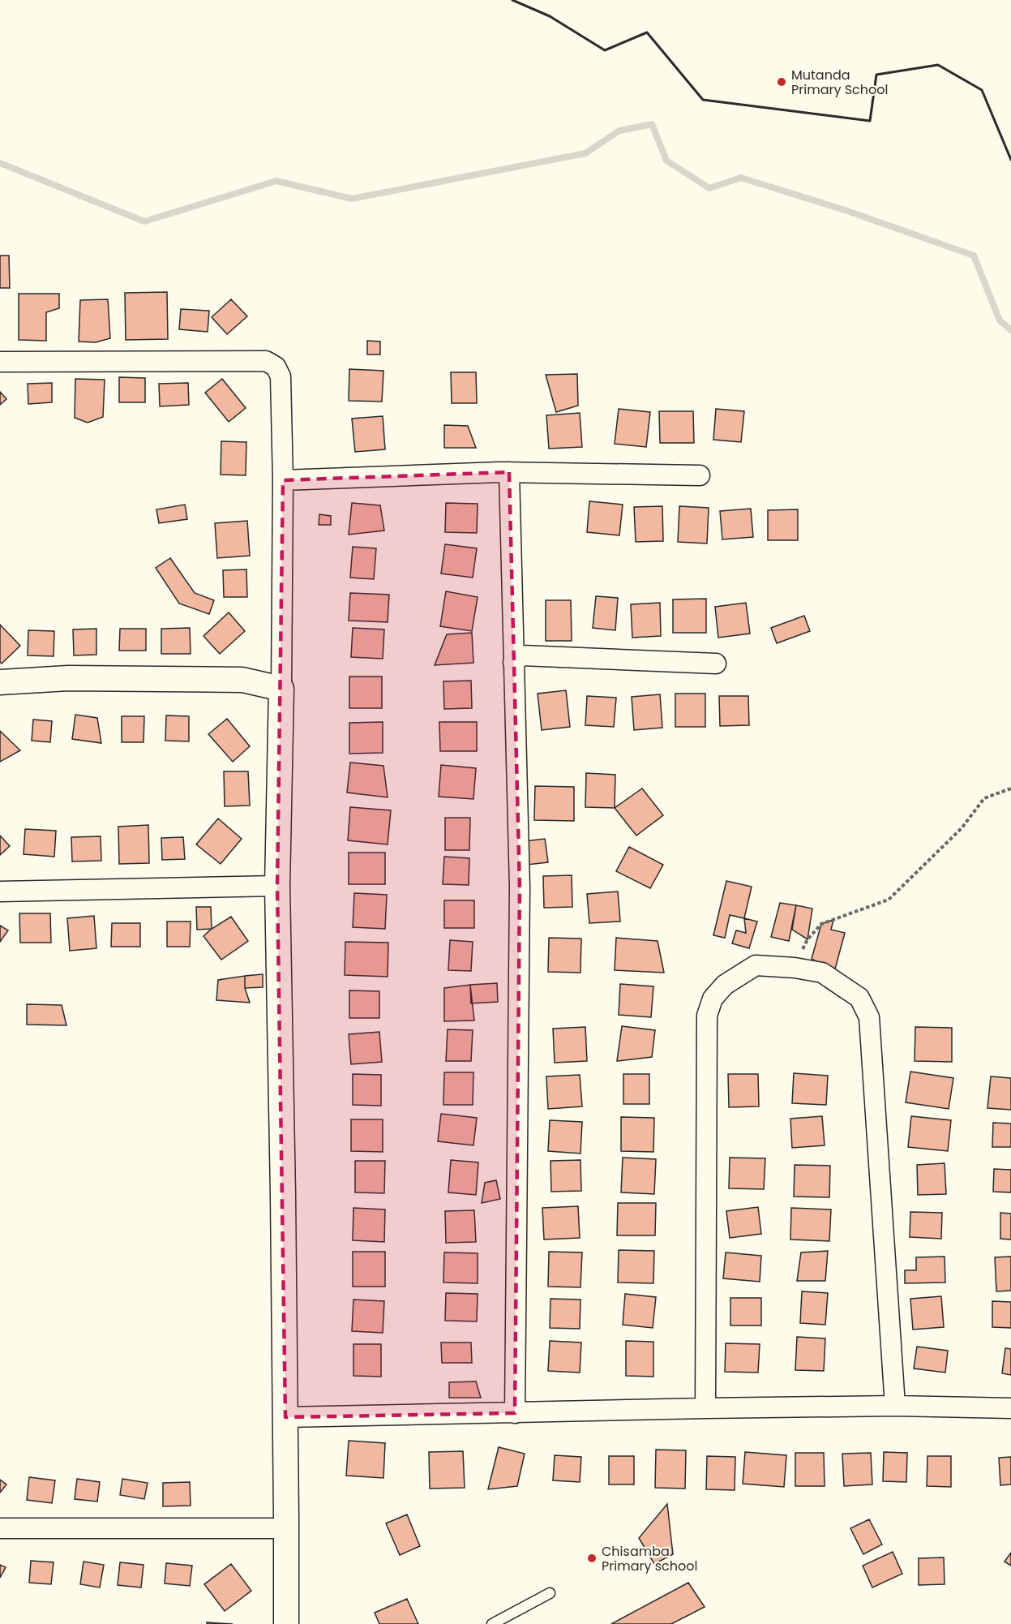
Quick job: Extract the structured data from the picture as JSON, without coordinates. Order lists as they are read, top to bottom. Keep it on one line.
{"places":["Mutanda Primary School","Chisamba Primary school"]}
